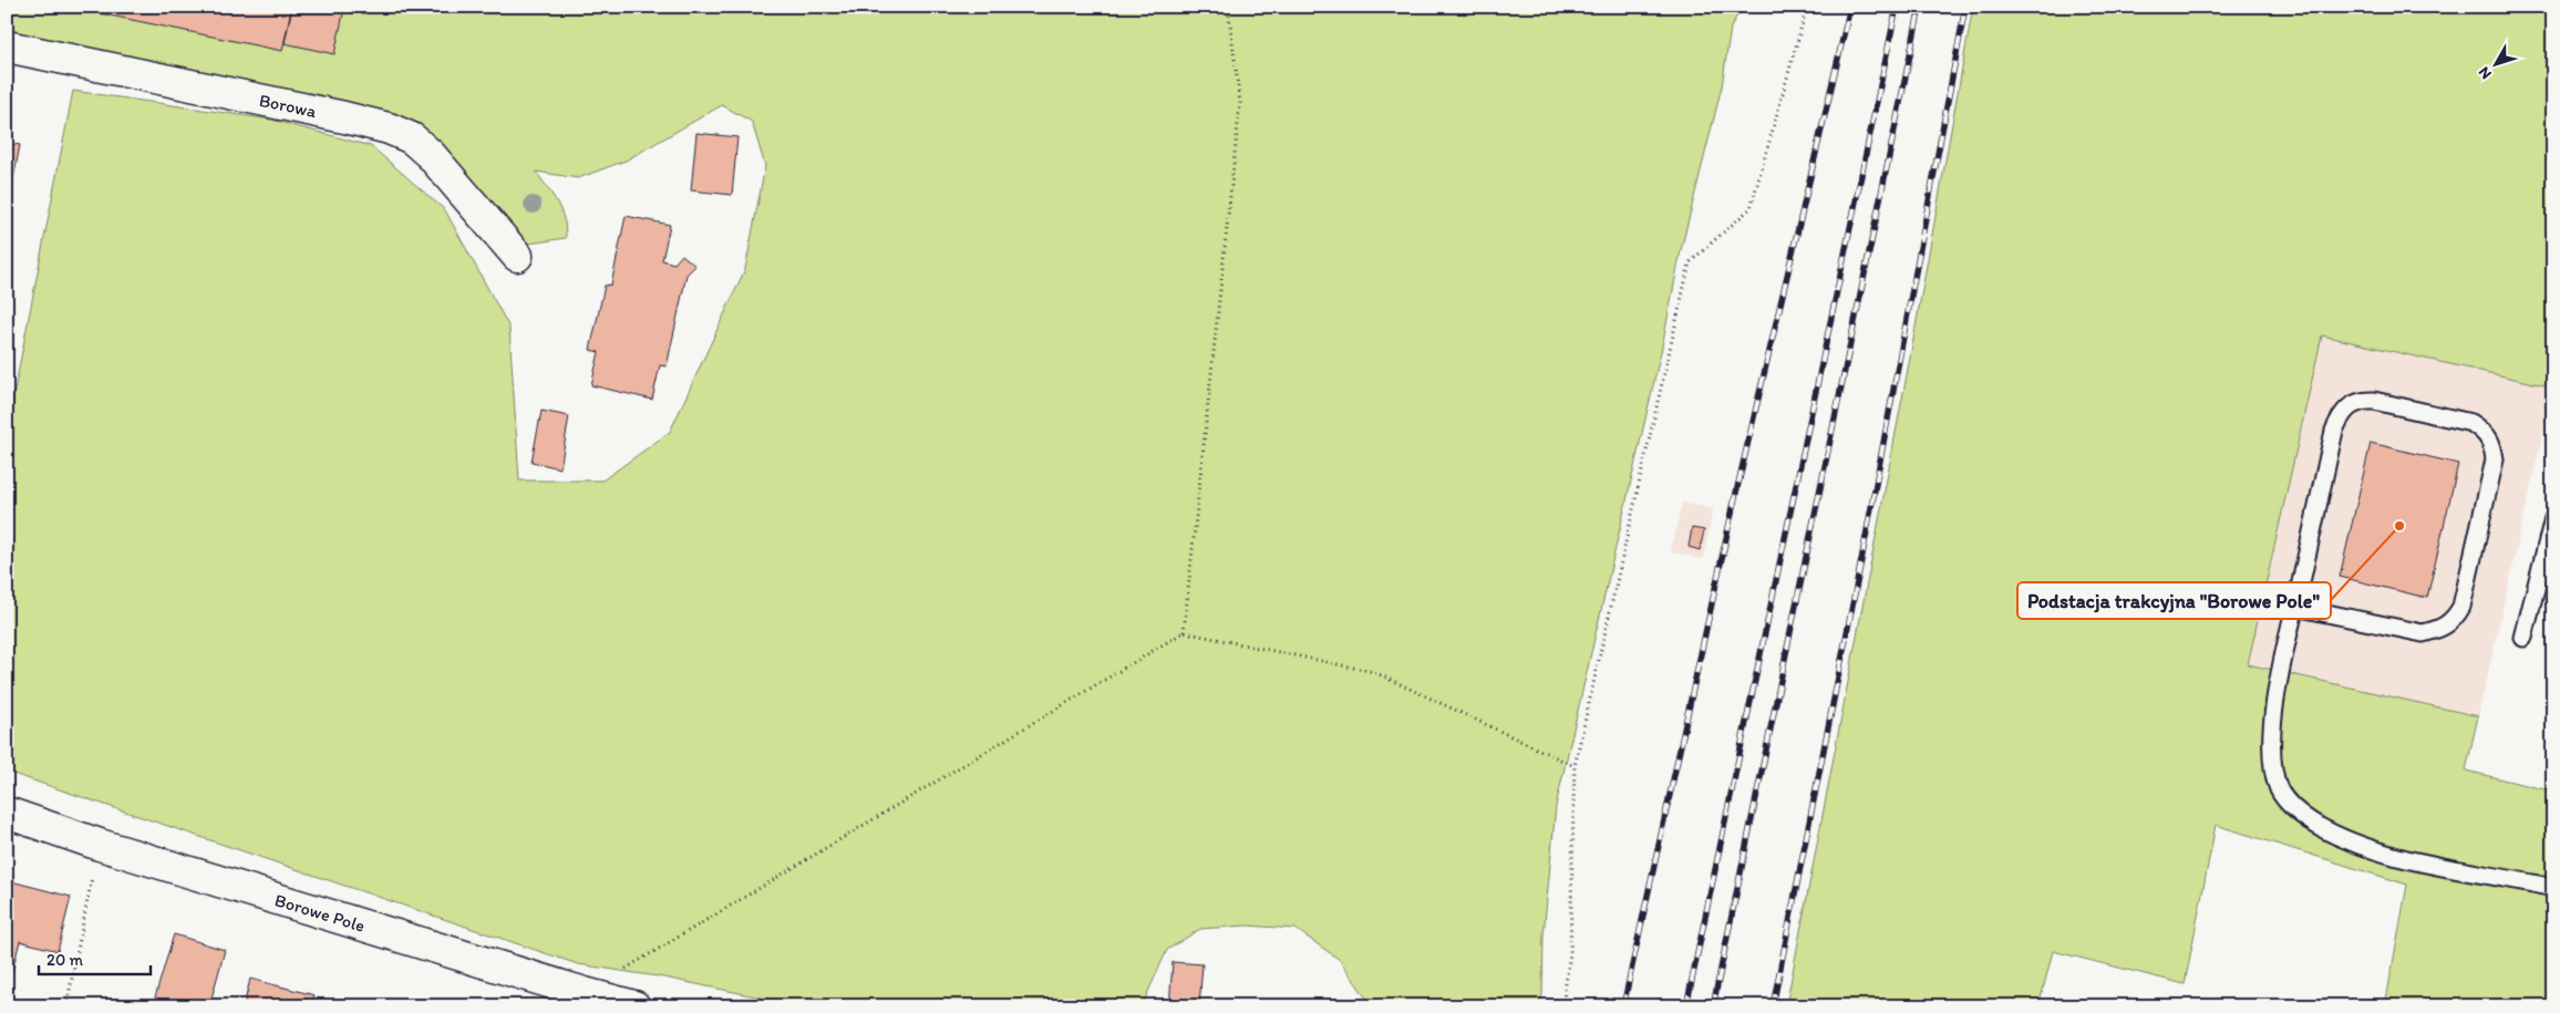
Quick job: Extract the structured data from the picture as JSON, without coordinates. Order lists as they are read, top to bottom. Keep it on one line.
{"streets":{"street":["Borowa","Borowe Pole"]},"places":["Podstacja trakcyjna \"Borowe Pole\""],"scale_bar":"20 m","north":"bottom left"}
